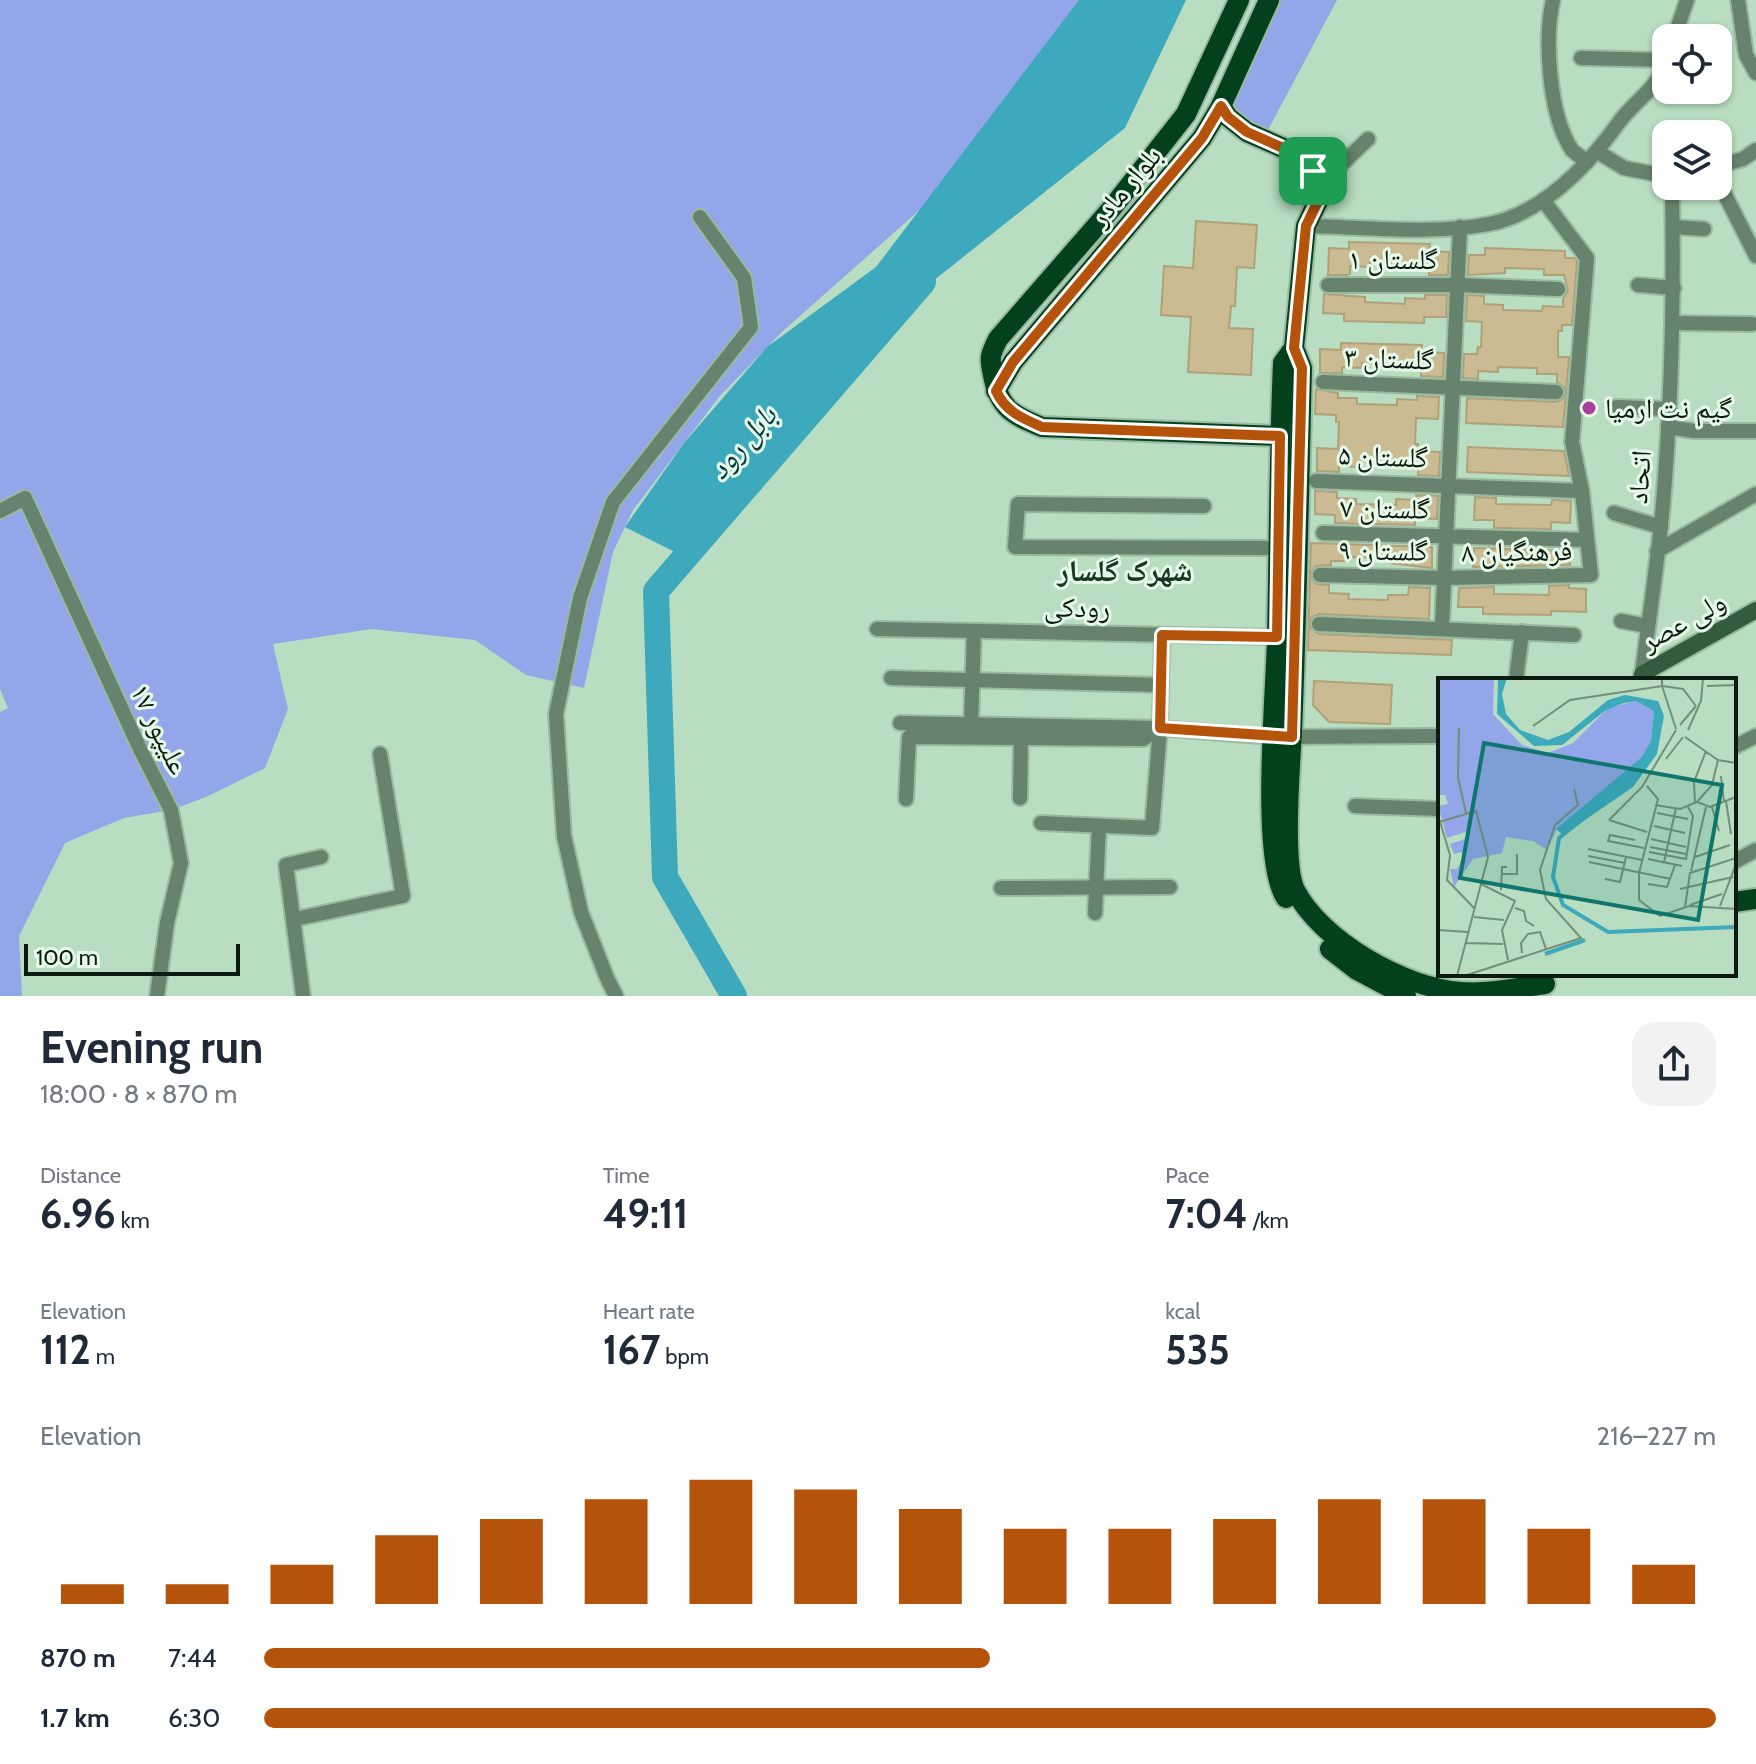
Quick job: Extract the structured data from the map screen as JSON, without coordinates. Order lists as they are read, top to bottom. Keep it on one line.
{"streets":{"main road":["بلوار مادر","ولی عصر"],"street":["گلستان ۱","گلستان ۳","گلستان ۵","اتحاد","گلستان ۷","گلستان ۹","فرهنگیان ۸","رودکی","علیپور ۱۷"]},"crossings":[["اتحاد","ولی عصر"],["گلستان ۷","فرهنگیان ۸"],["گلستان ۹","فرهنگیان ۸"]],"districts":["شهرک گلسار"],"water":["بابل رود"],"places":["گیم نت ارمیا"],"scale_bar":"100 m","page":{"scale":"100 m","heading":["Evening run","18:00 · 8 × 870 m"],"stats":[["Distance","6.96 km"],["Time","49:11"],["Pace","7:04 /km"],["Elevation","112 m"],["Heart rate","167 bpm"],["kcal","535"]],"chart":["Elevation","216–227 m"],"list":[{"name":"870 m","note":"7:44"},{"name":"1.7 km","note":"6:30"}]}}
